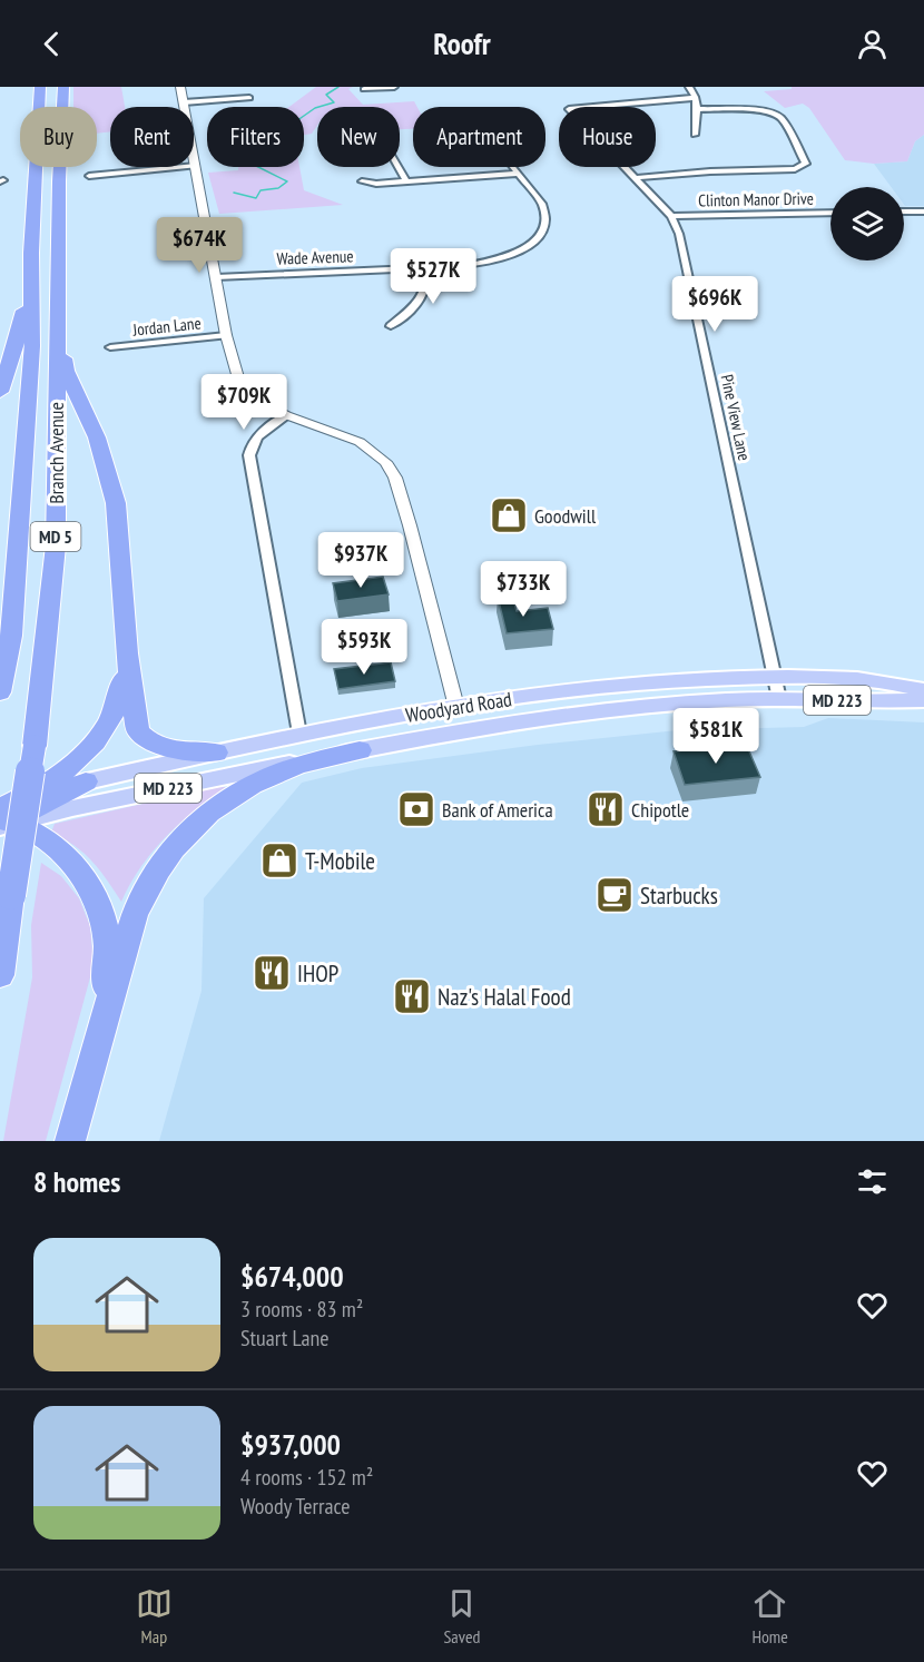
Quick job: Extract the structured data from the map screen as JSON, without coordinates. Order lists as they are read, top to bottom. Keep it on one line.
{"streets":{"highway":["Branch Avenue","MD 5"],"main road":["MD 223","Woodyard Road"],"street":["Clinton Manor Drive","Wade Avenue","Jordan Lane","Pine View Lane"]},"crossings":[["Clinton Manor Drive","Pine View Lane"],["Pine View Lane","Woodyard Road"]],"places":{"shop":["Goodwill","T-Mobile"],"bank":["Bank of America"],"restaurant":["Chipotle","IHOP","Naz's Halal Food"],"cafe":["Starbucks"]},"page":{"header":"Roofr","chip":["Buy","Rent","Filters","New","Apartment","House"],"price":["$674K","$527K","$696K","$709K","$937K","$733K","$593K","$581K"],"heading":"8 homes","list":[{"name":"$674,000","note":"3 rooms · 83 m² · Stuart Lane"},{"name":"$937,000","note":"4 rooms · 152 m² · Woody Terrace"}],"tabs":["Map","Saved","Home"]}}
